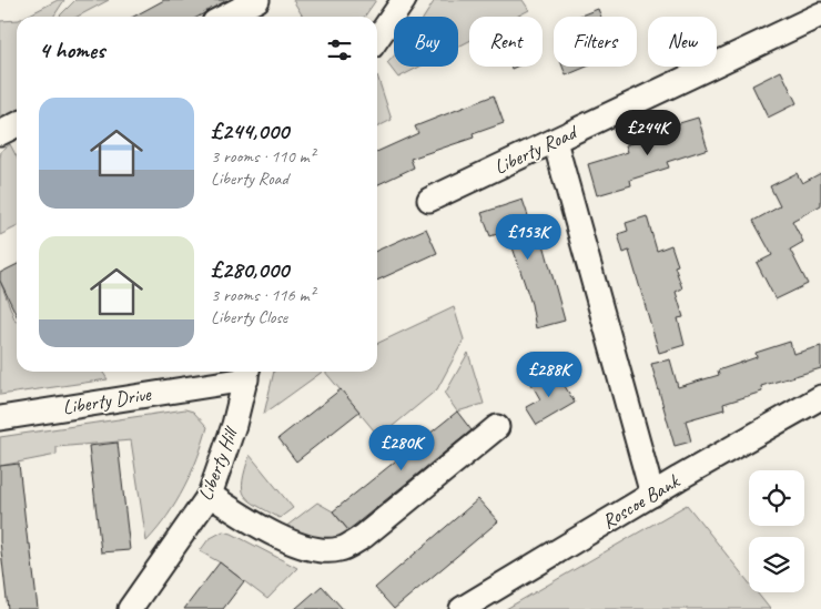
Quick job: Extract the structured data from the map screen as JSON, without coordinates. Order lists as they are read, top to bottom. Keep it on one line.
{"streets":{"street":["Liberty Road","Liberty Drive","Liberty Hill","Roscoe Bank"]},"crossings":[["Liberty Drive","Liberty Hill"]],"page":{"chip":["Buy","Rent","Filters","New"],"heading":"4 homes","list":[{"name":"£244,000","note":"3 rooms · 110 m² · Liberty Road"},{"name":"£280,000","note":"3 rooms · 116 m² · Liberty Close"}],"price":["£244K","£153K","£288K","£280K"]}}
